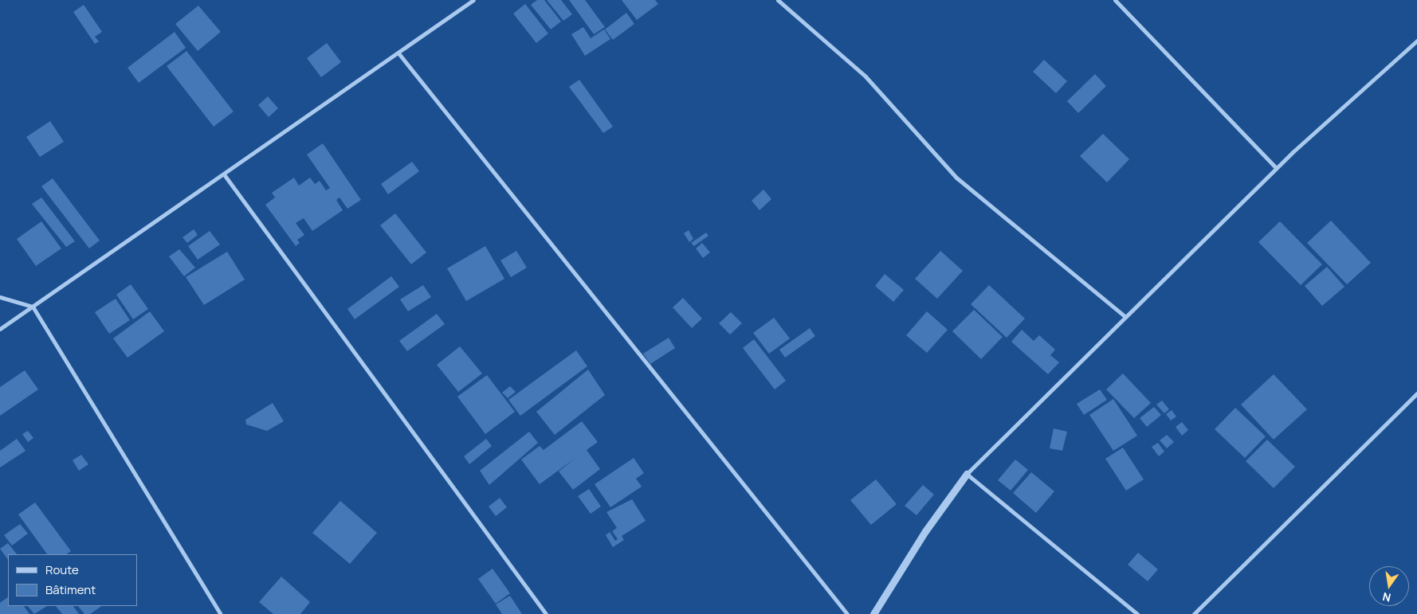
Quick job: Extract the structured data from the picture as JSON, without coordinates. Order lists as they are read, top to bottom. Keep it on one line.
{"legend":["Route","Bâtiment"],"north":"bottom"}
